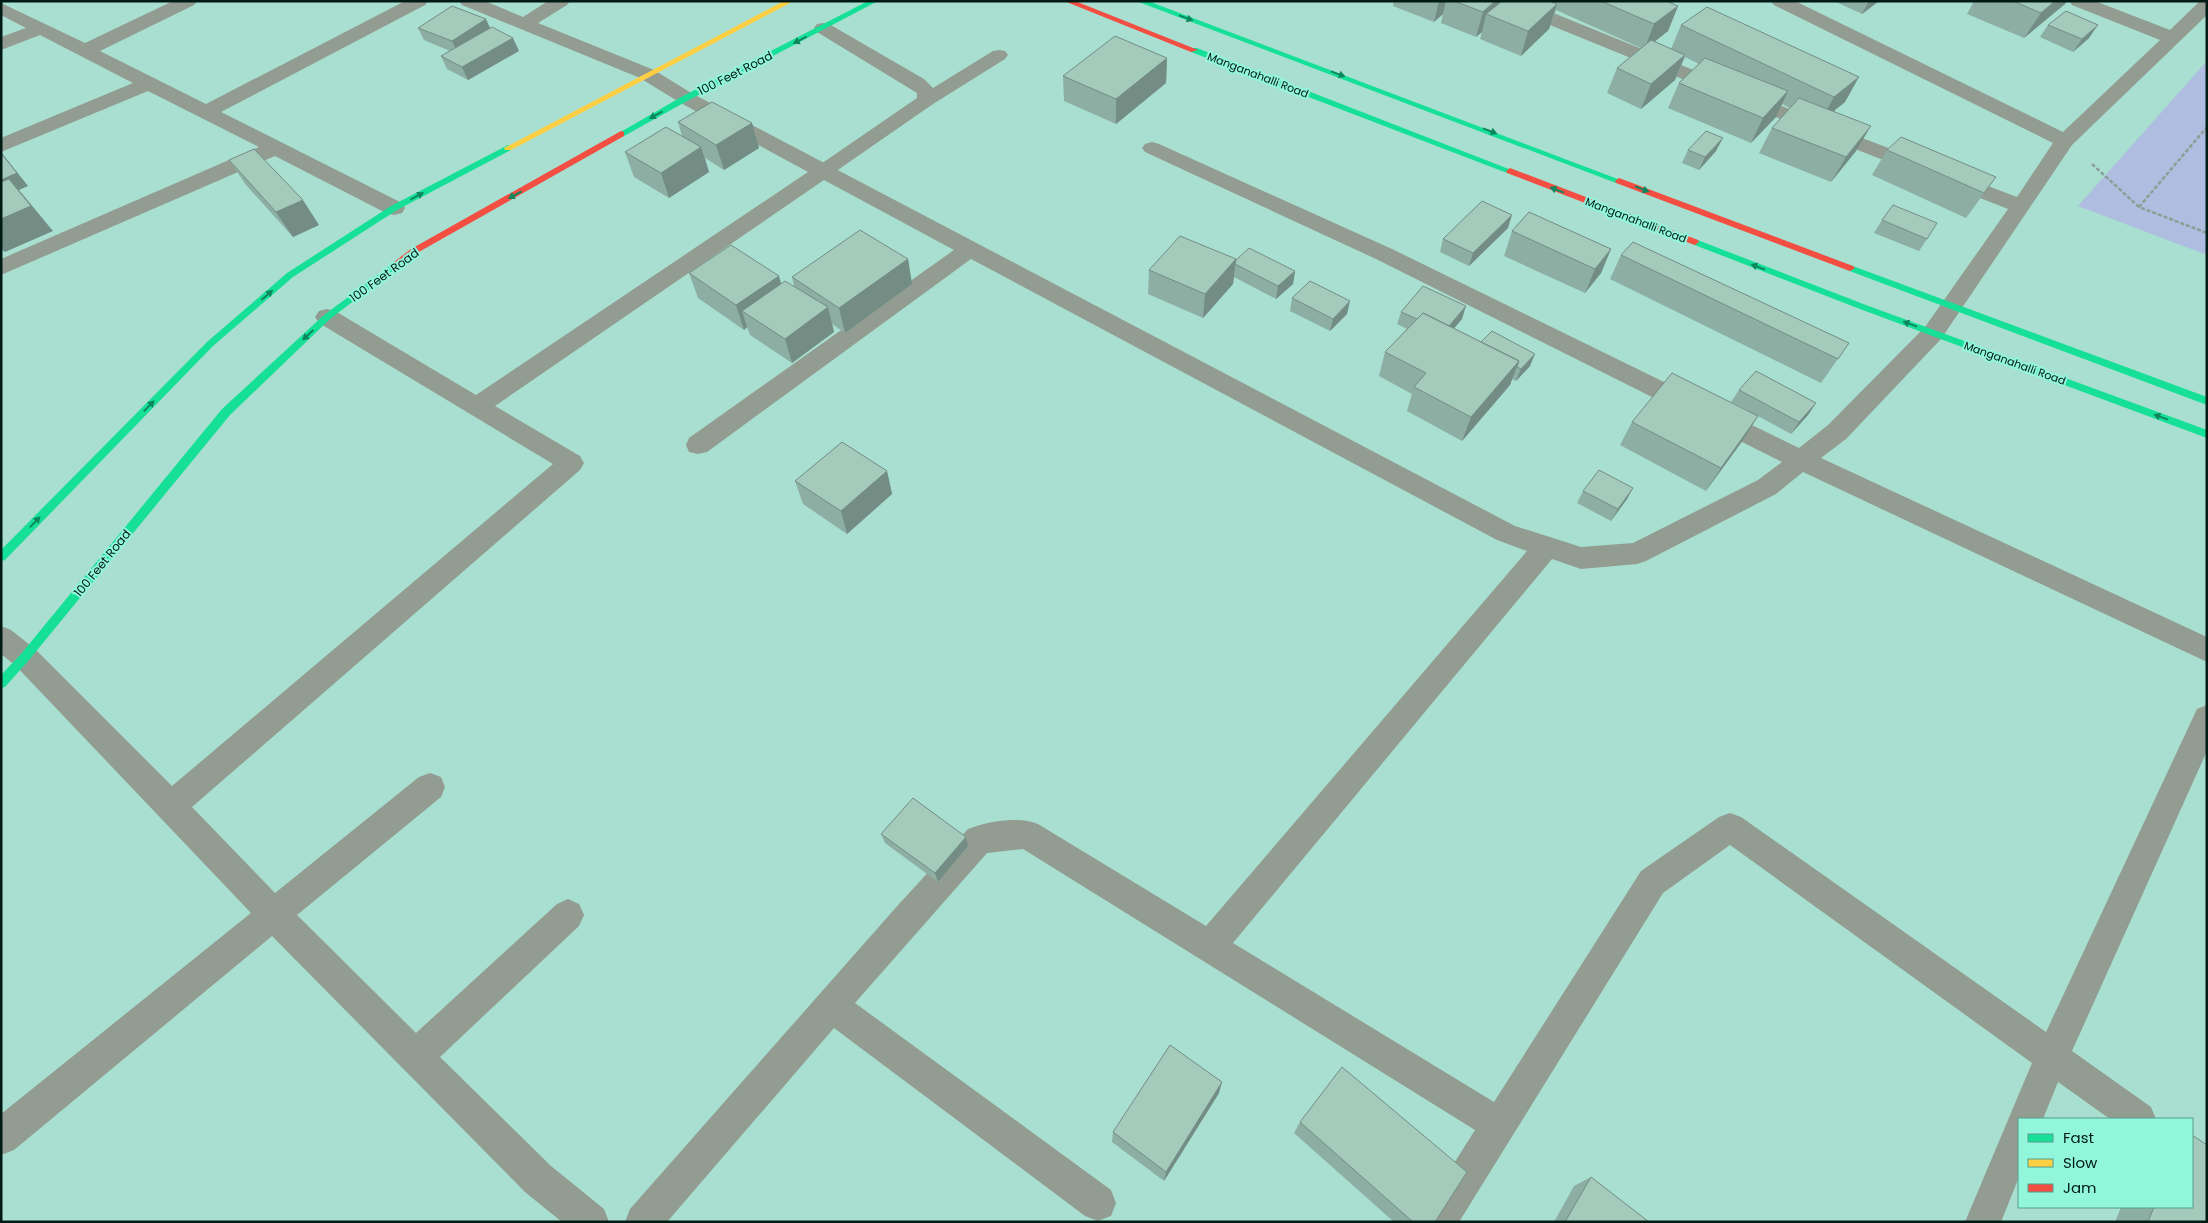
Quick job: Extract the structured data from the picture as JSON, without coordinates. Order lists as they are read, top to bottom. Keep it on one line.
{"streets":{"main road":["100 Feet Road","Manganahalli Road"]},"legend":["Fast","Slow","Jam"]}
